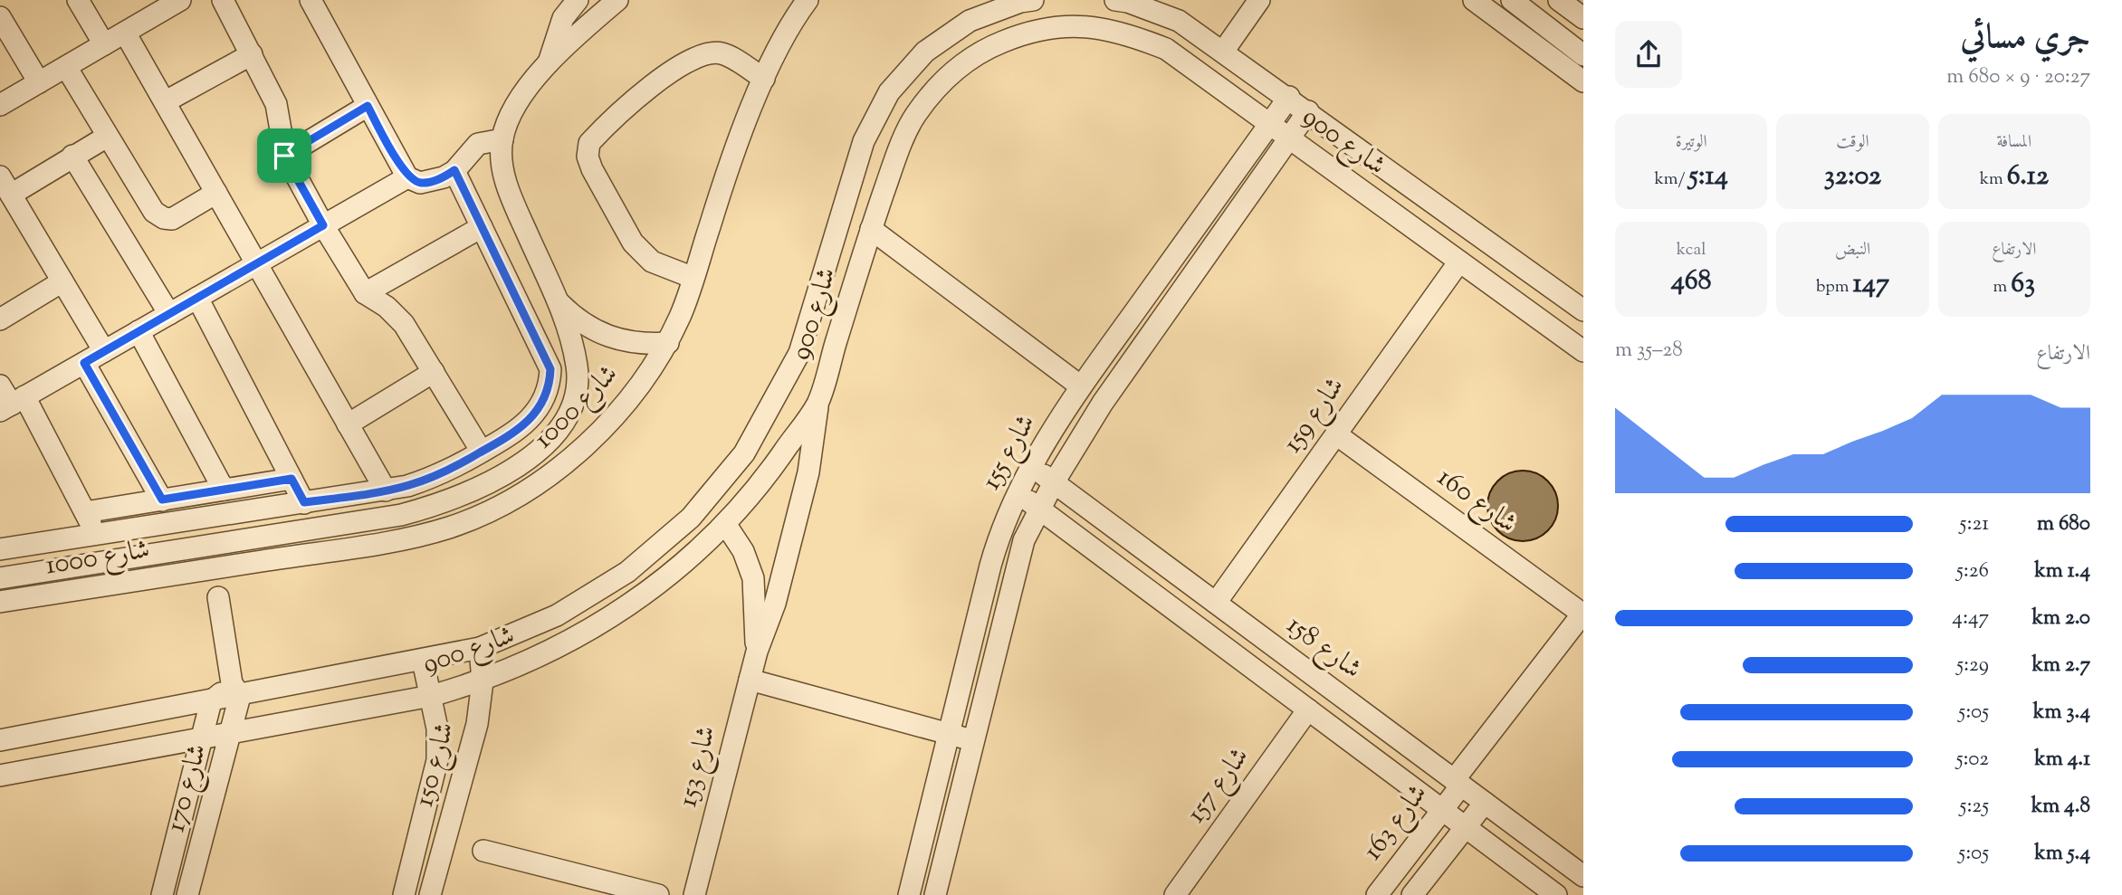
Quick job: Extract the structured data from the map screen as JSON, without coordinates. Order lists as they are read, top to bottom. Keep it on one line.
{"streets":{"street":["شارع 900","شارع 1000","شارع 159","شارع 155","شارع 160","شارع 158","شارع 150","شارع 153","شارع 157","شارع 170","شارع 163"]},"crossings":[["شارع 900","شارع 159"],["شارع 900","شارع 155"],["شارع 900","شارع 150"],["شارع 900","شارع 170"],["شارع 159","شارع 160"],["شارع 159","شارع 158"],["شارع 155","شارع 158"],["شارع 160","شارع 163"],["شارع 158","شارع 163"]],"page":{"heading":["جري مسائي","20:27 · 9 × 680 m"],"stats":[["المسافة","6.12 km"],["الوقت","32:02"],["الوتيرة","5:14 /km"],["الارتفاع","63 m"],["النبض","147 bpm"],["kcal","468"]],"chart":["الارتفاع","28–35 m"],"list":[{"name":"680 m","note":"5:21"},{"name":"1.4 km","note":"5:26"},{"name":"2.0 km","note":"4:47"},{"name":"2.7 km","note":"5:29"},{"name":"3.4 km","note":"5:05"},{"name":"4.1 km","note":"5:02"},{"name":"4.8 km","note":"5:25"},{"name":"5.4 km","note":"5:05"}]}}
